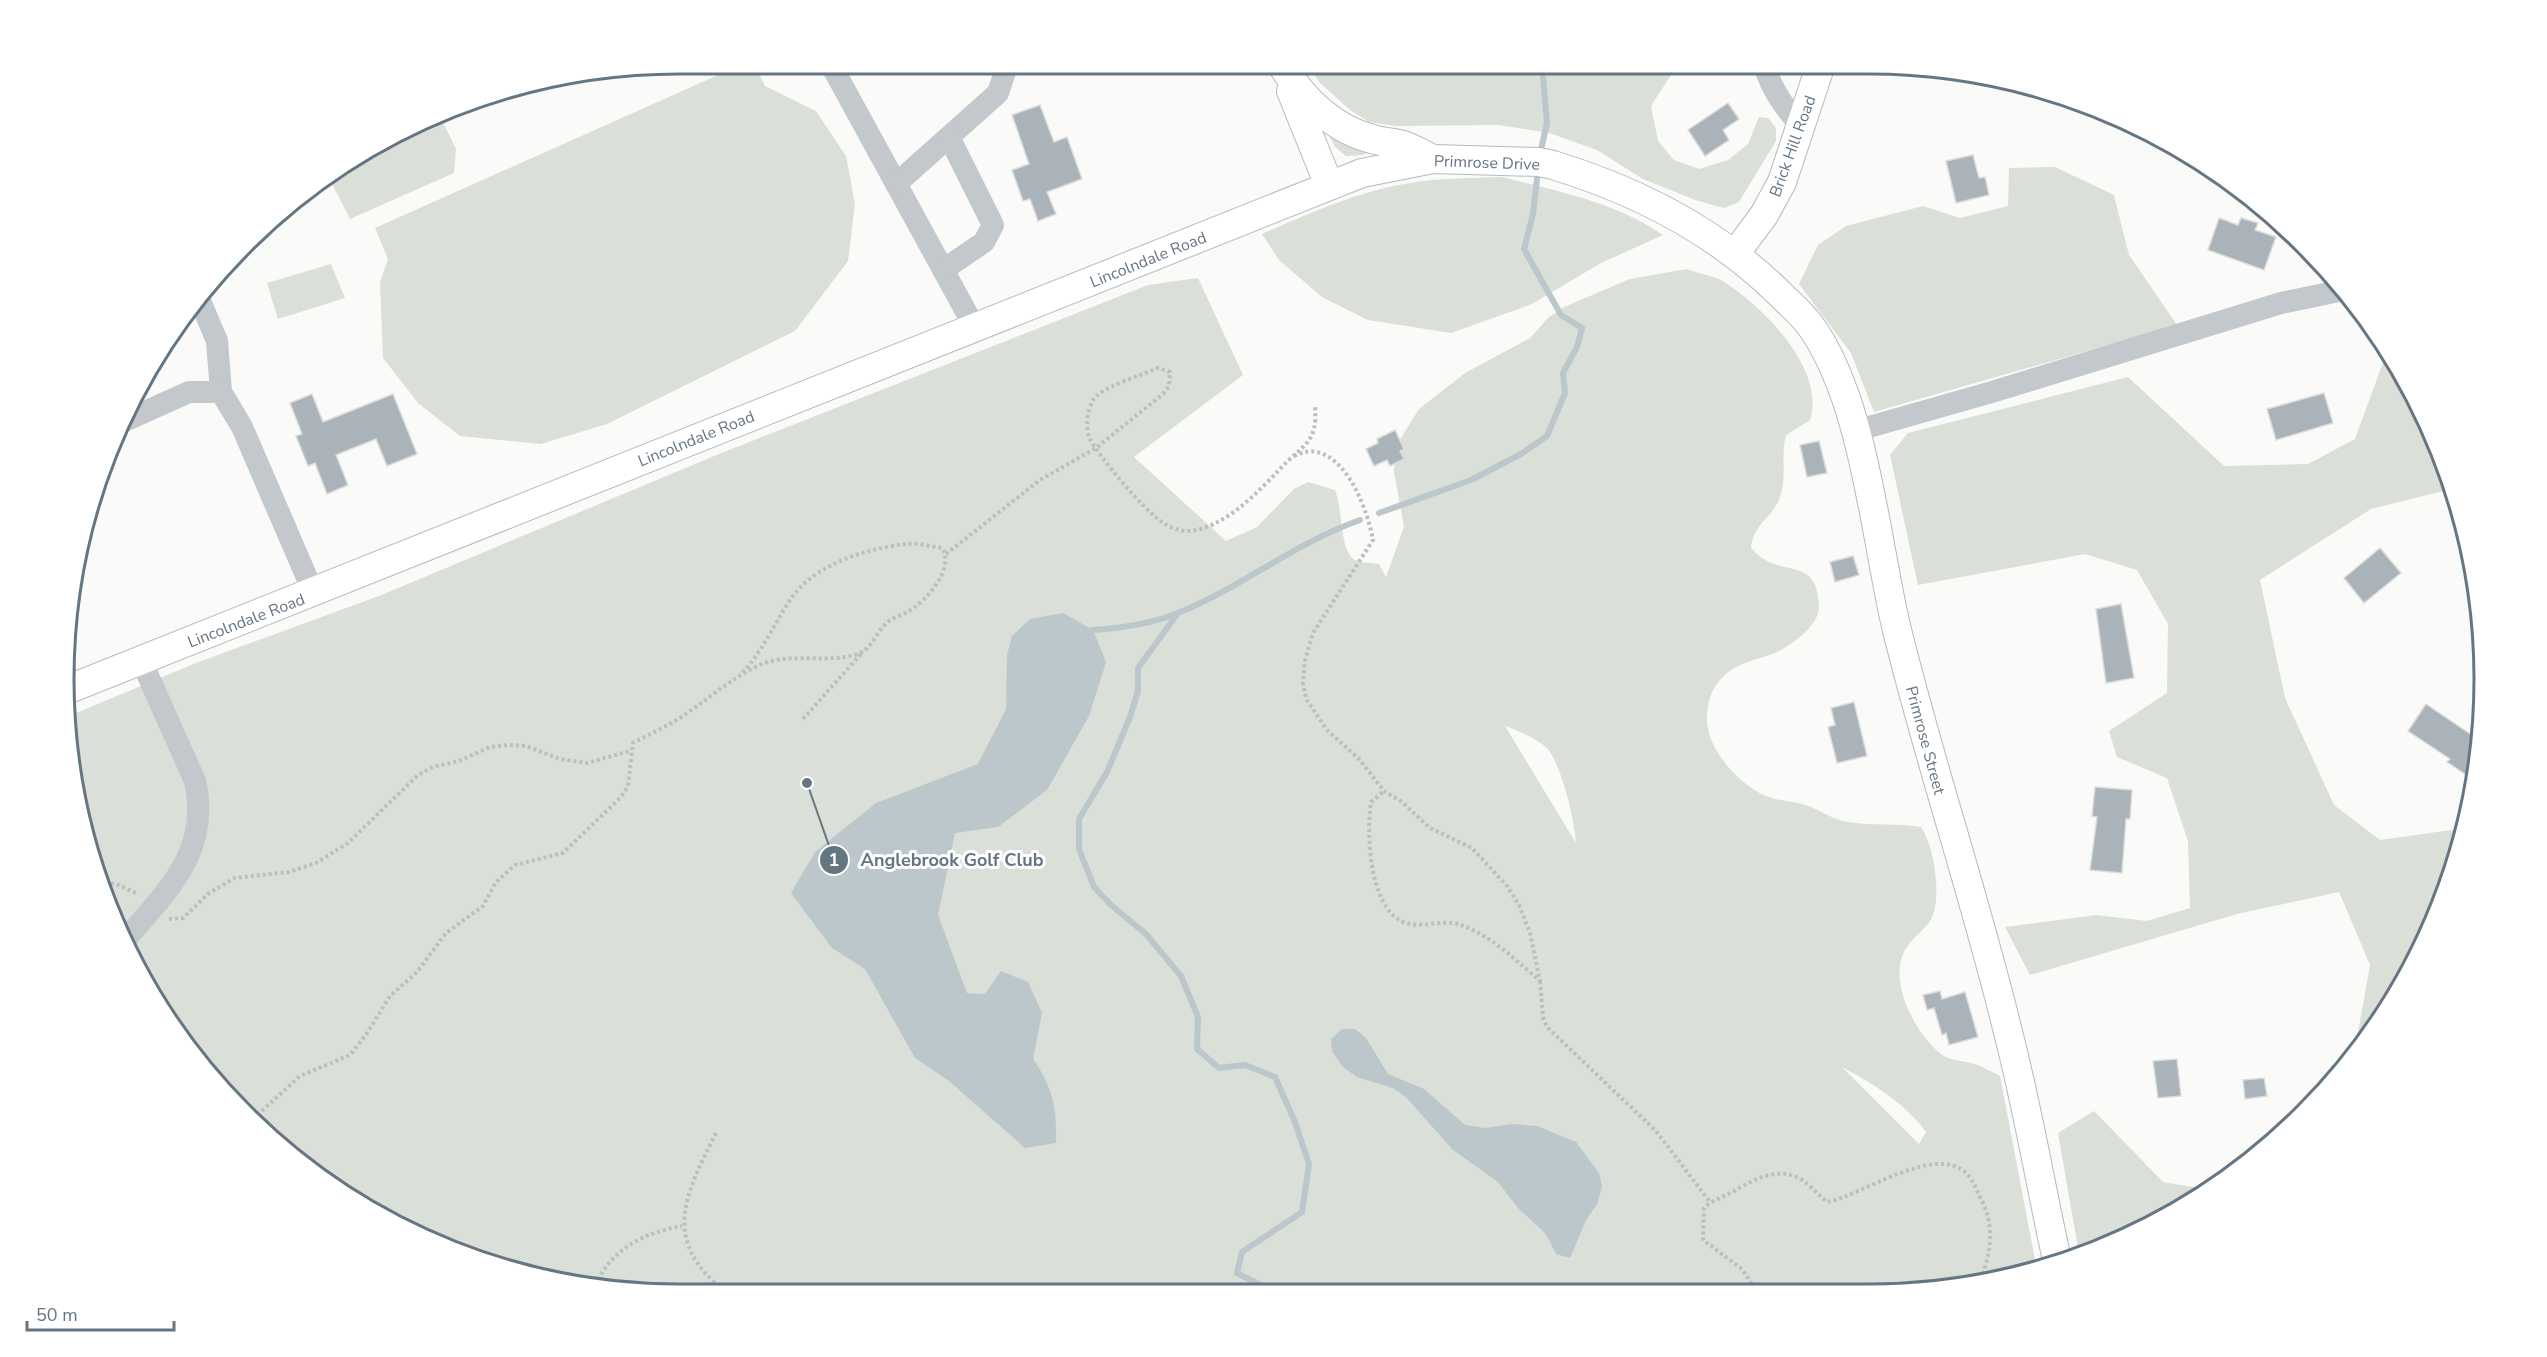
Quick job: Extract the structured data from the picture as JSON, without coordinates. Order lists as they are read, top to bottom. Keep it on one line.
{"streets":{"main road":["Brick Hill Road","Primrose Drive","Lincolndale Road","Primrose Street"]},"crossings":[["Brick Hill Road","Primrose Drive"],["Brick Hill Road","Primrose Street"],["Primrose Drive","Lincolndale Road"],["Primrose Drive","Primrose Street"]],"places":["Anglebrook Golf Club"],"scale_bar":"50 m"}
